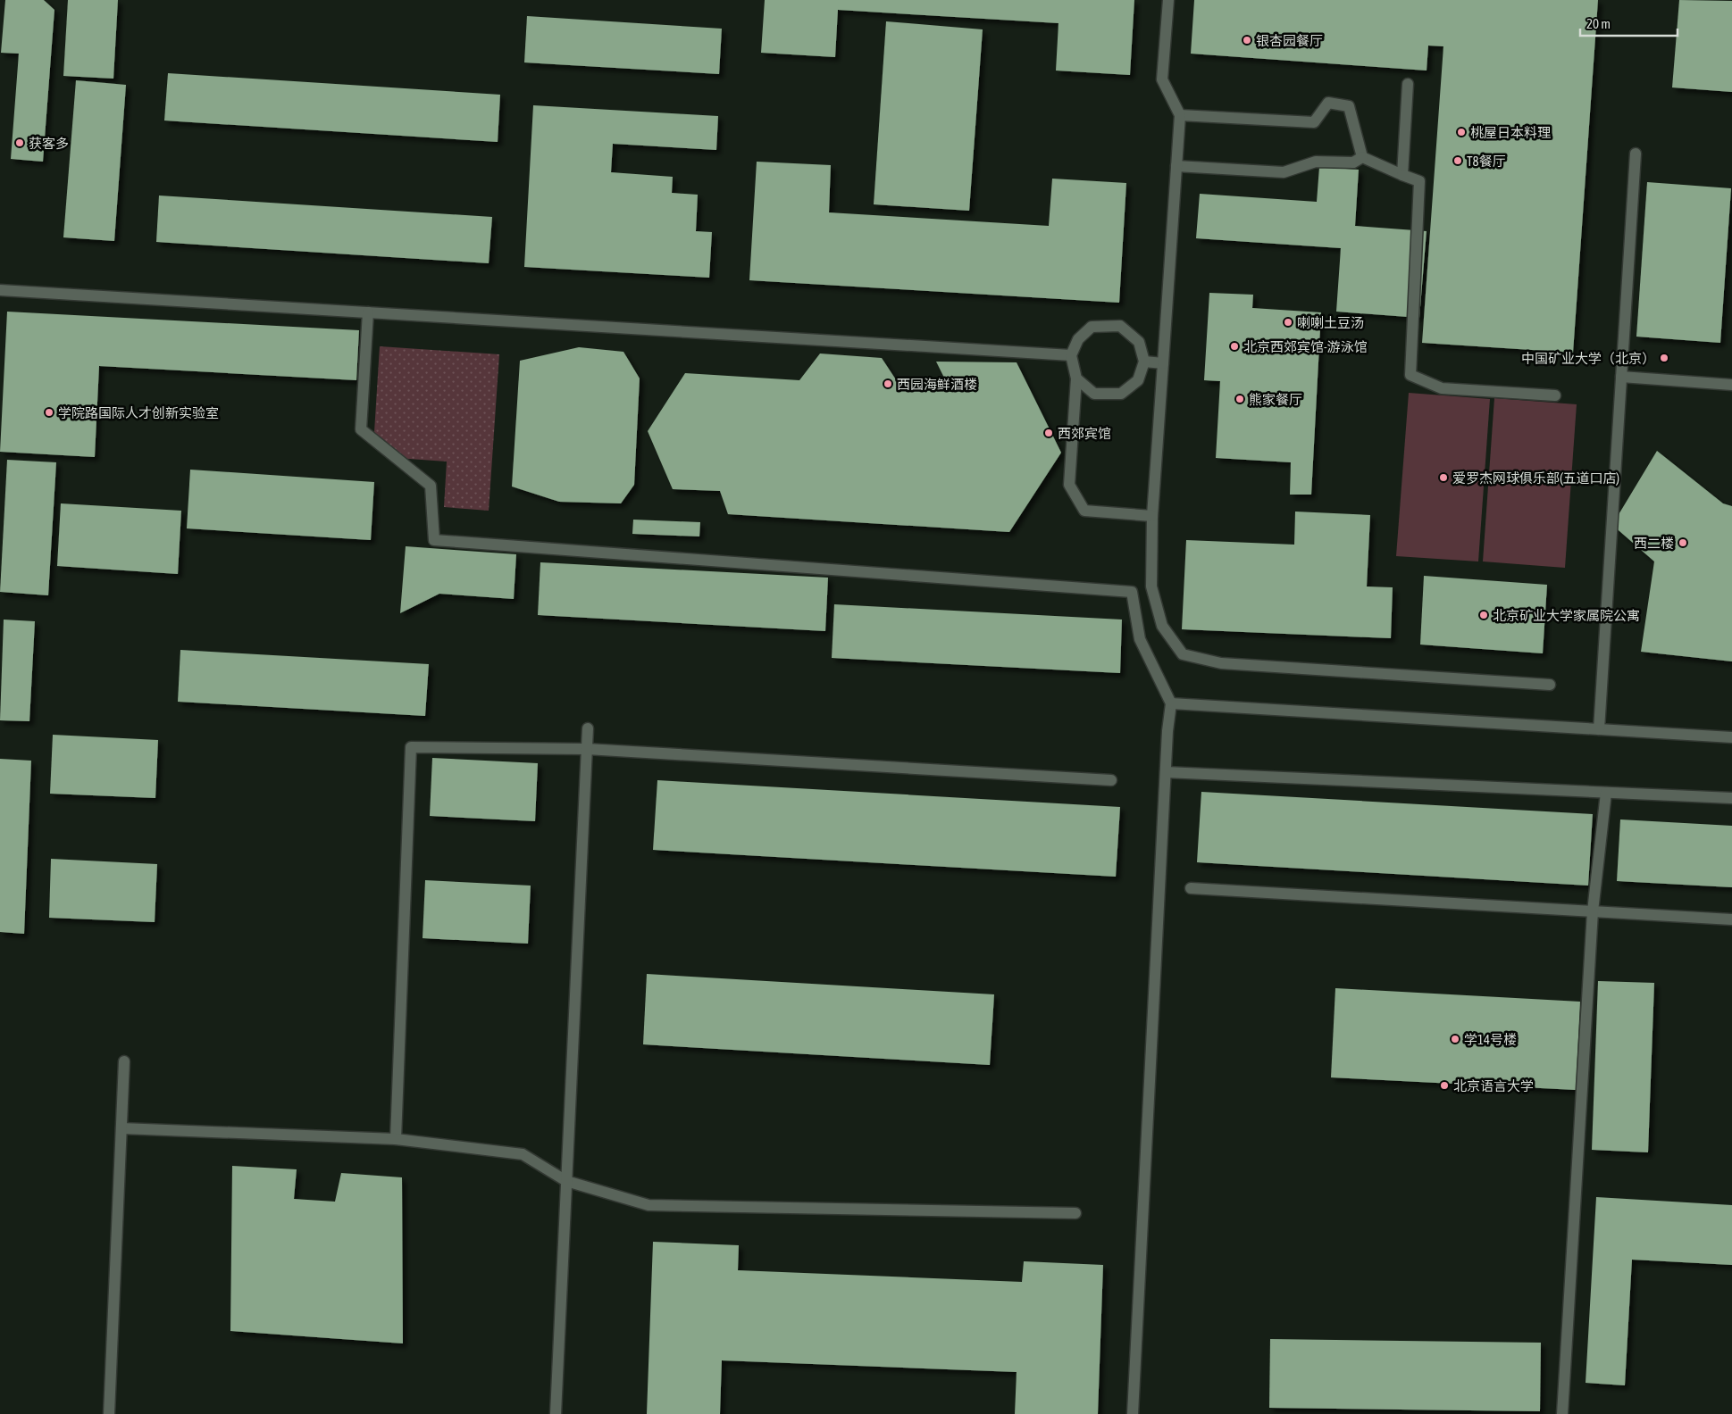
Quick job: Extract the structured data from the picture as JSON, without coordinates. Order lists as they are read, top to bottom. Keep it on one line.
{"places":["银杏园餐厅","桃屋日本料理","获客多","T8餐厅","喇喇土豆汤","北京西郊宾馆-游泳馆","中国矿业大学（北京）","西园海鲜酒楼","熊家餐厅","学院路国际人才创新实验室","西郊宾馆","爱罗杰网球俱乐部(五道口店)","西二楼","北京矿业大学家属院公寓","学14号楼","北京语言大学"],"scale_bar":"20 m"}
